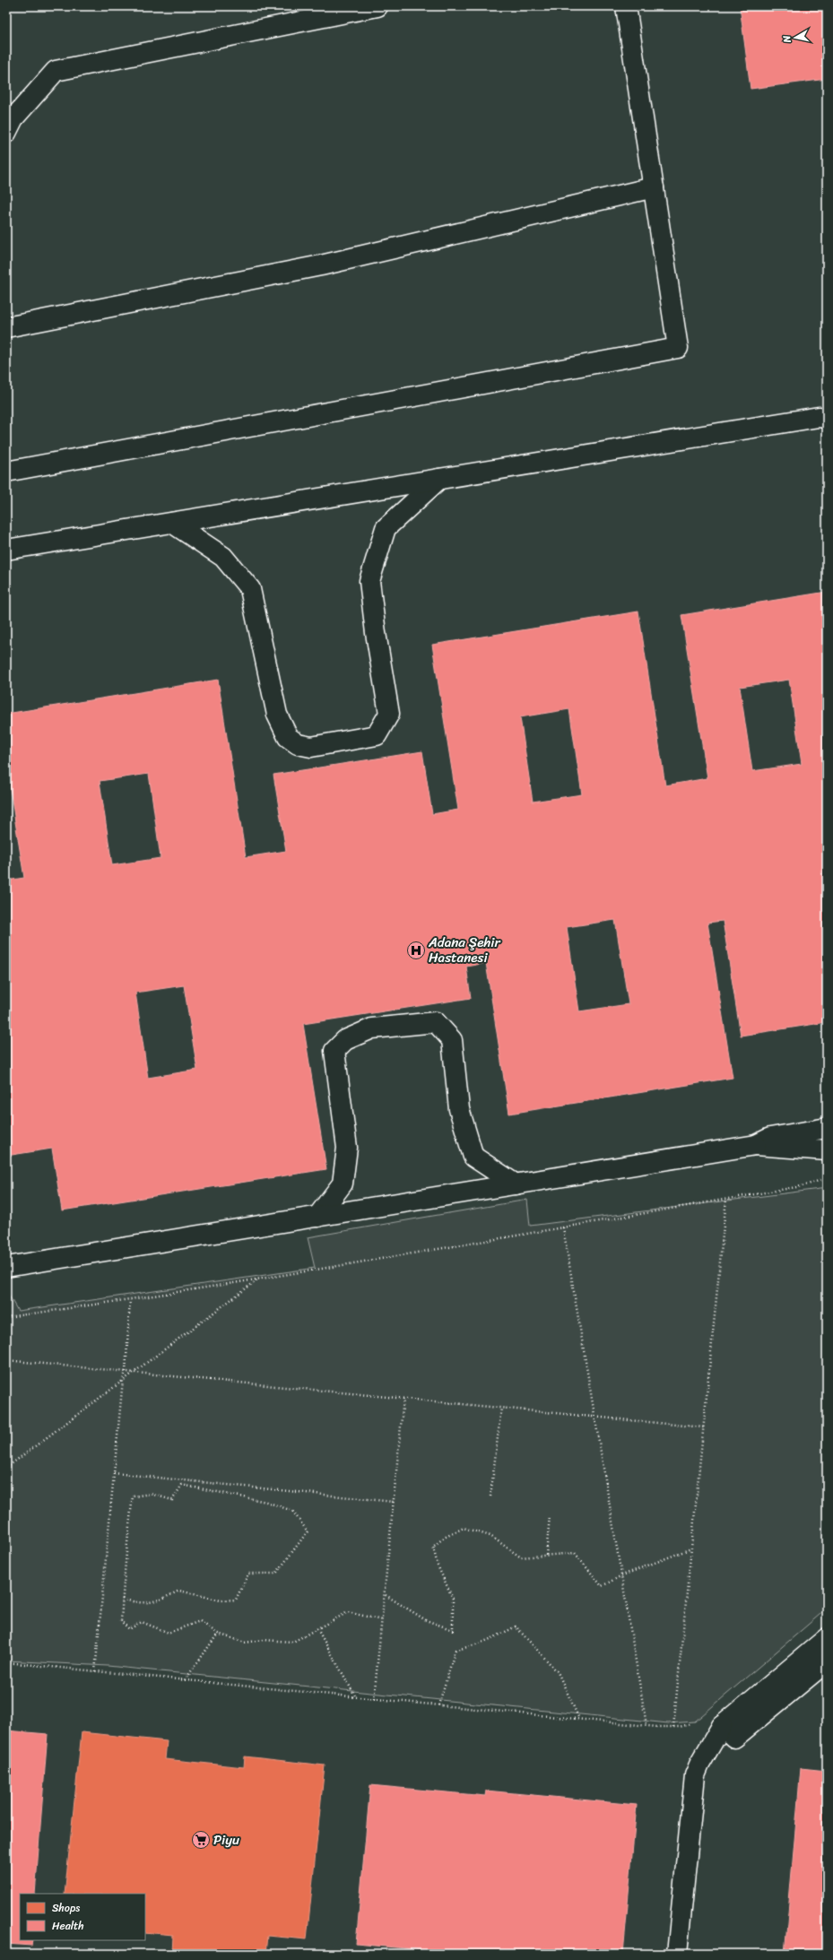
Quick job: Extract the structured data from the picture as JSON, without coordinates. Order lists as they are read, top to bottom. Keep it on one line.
{"places":{"hospital":["Adana Şehir Hastanesi"],"supermarket":["Piyu"]},"legend":["Shops","Health"],"north":"left"}
